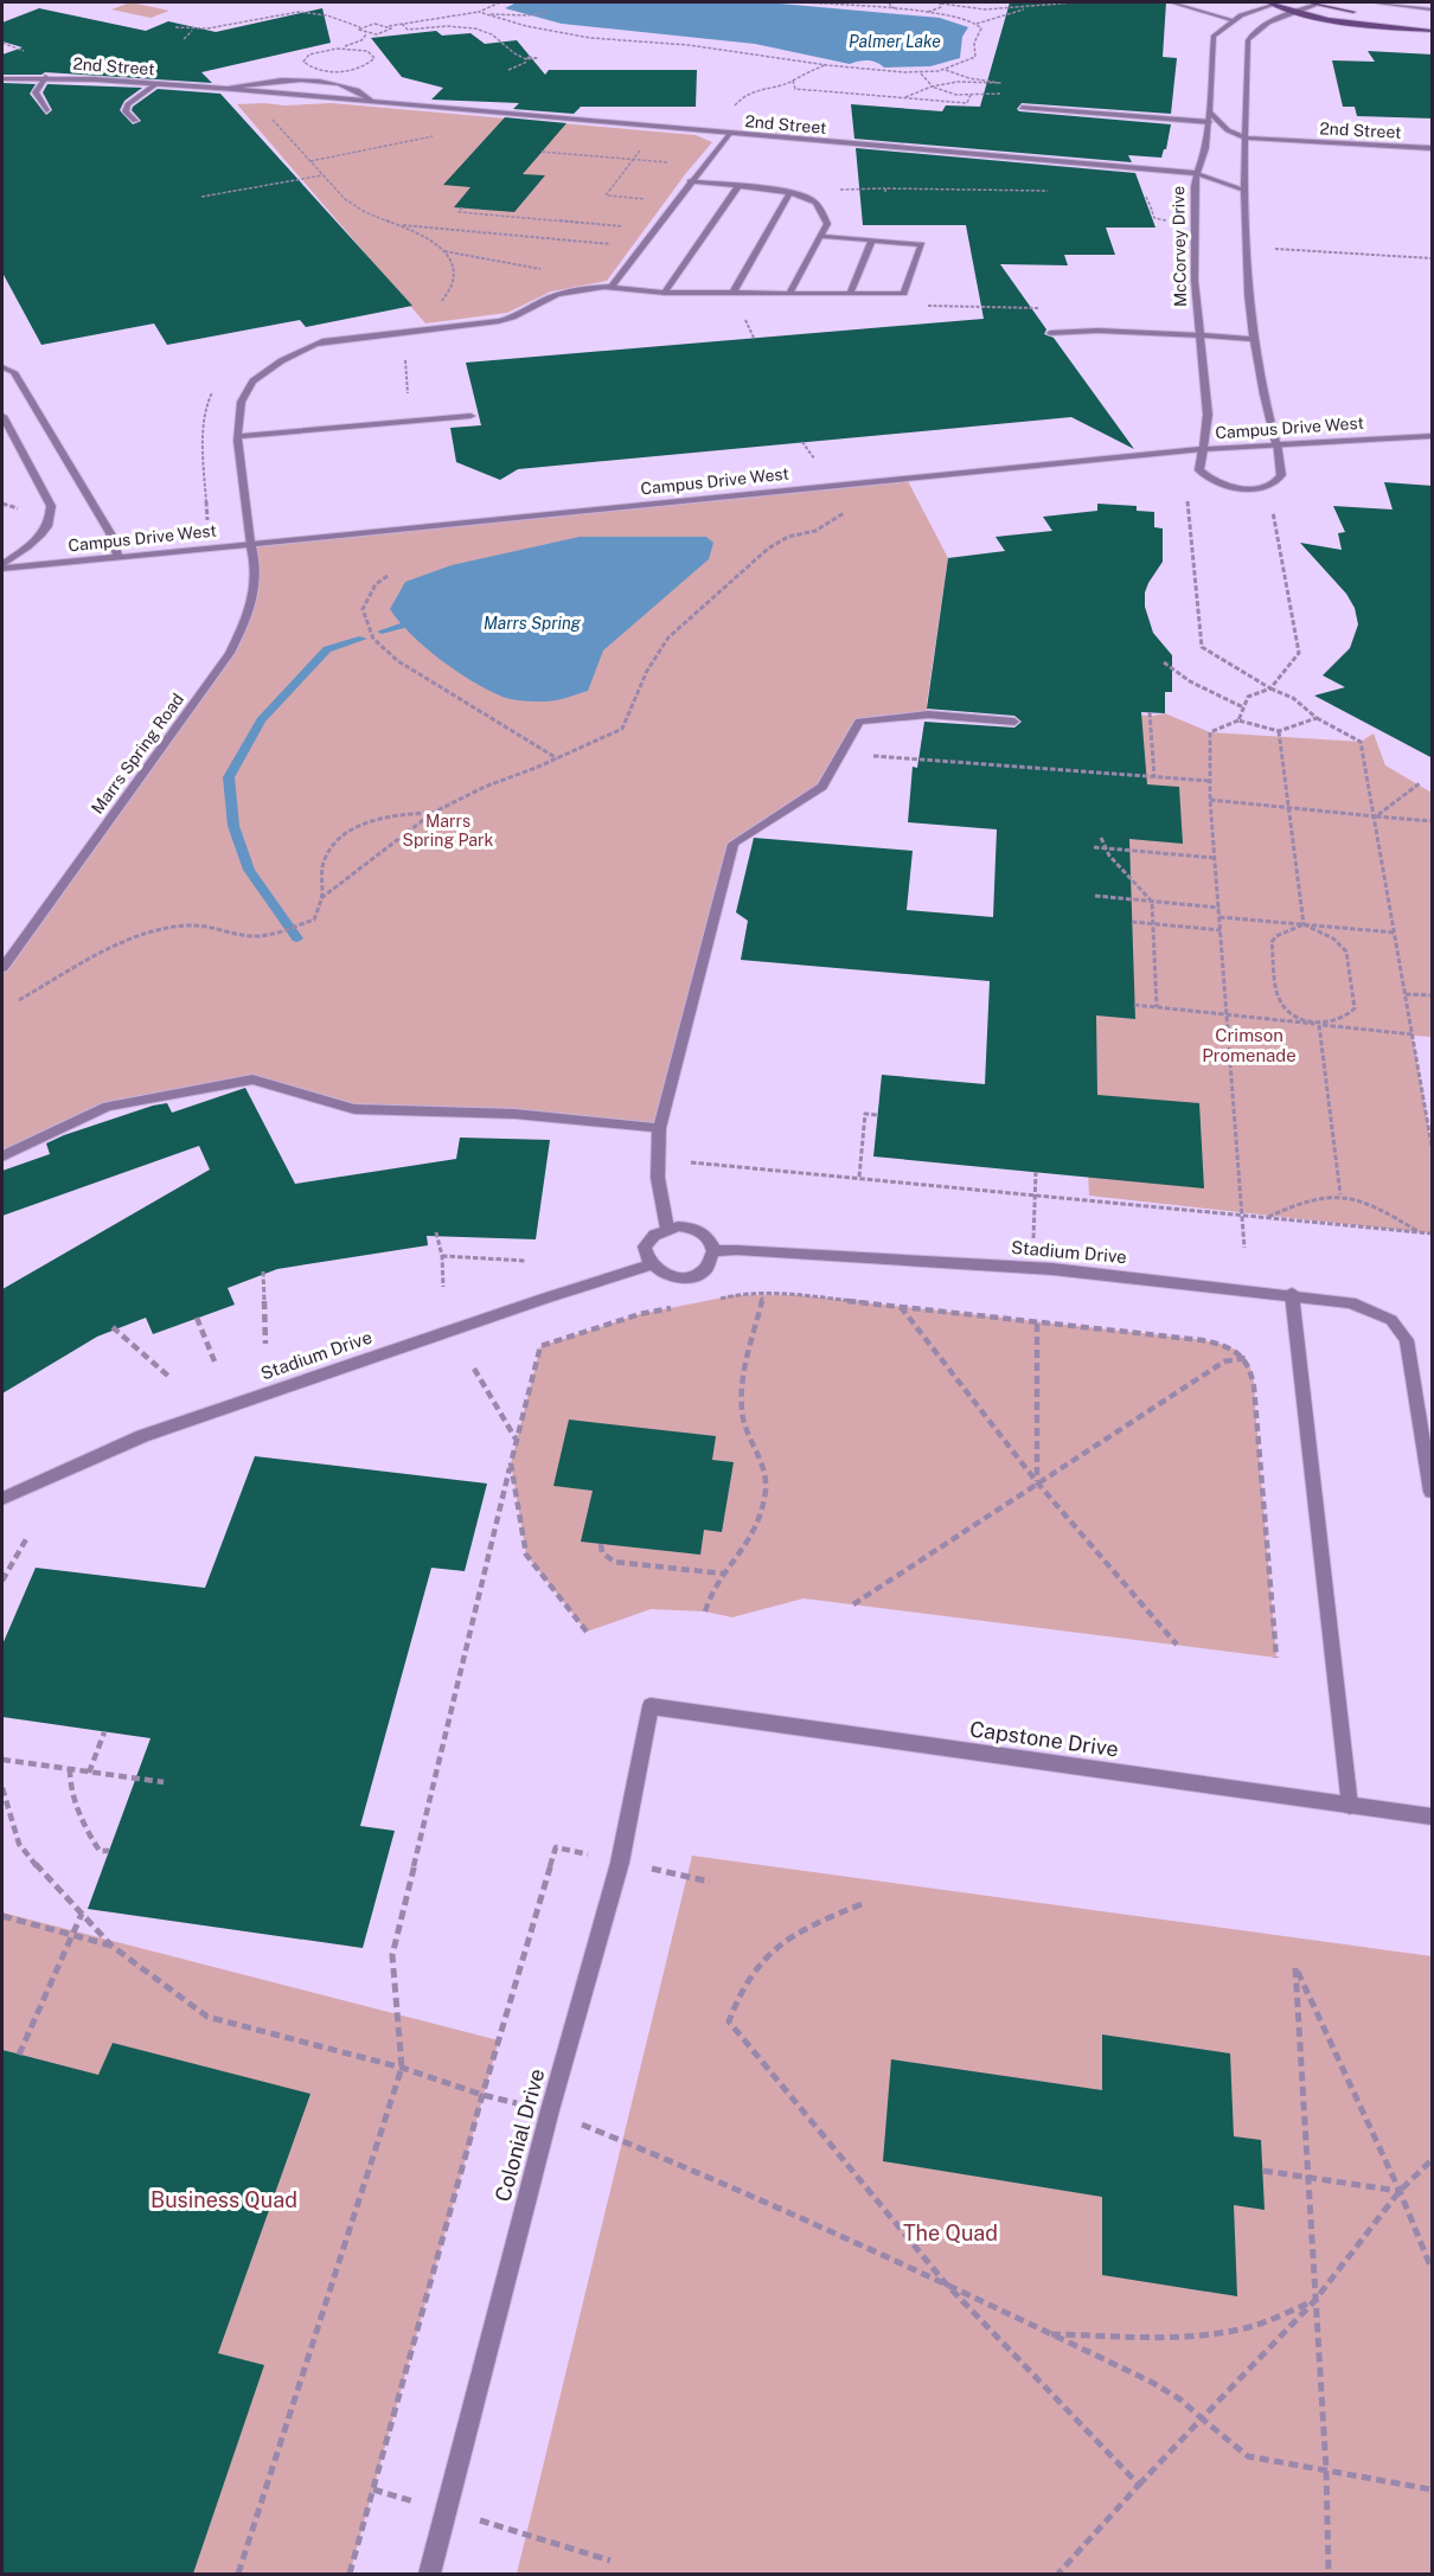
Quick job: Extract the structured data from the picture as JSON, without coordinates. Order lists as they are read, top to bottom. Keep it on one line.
{"streets":{"street":["2nd Street","McCorvey Drive","Campus Drive West","Marrs Spring Road","Stadium Drive","Capstone Drive","Colonial Drive"]},"crossings":[["2nd Street","McCorvey Drive"],["McCorvey Drive","Campus Drive West"],["Campus Drive West","Marrs Spring Road"],["Capstone Drive","Colonial Drive"]],"water":["Palmer Lake","Marrs Spring"],"parks":["Marrs Spring Park","Crimson Promenade","Business Quad","The Quad"]}
